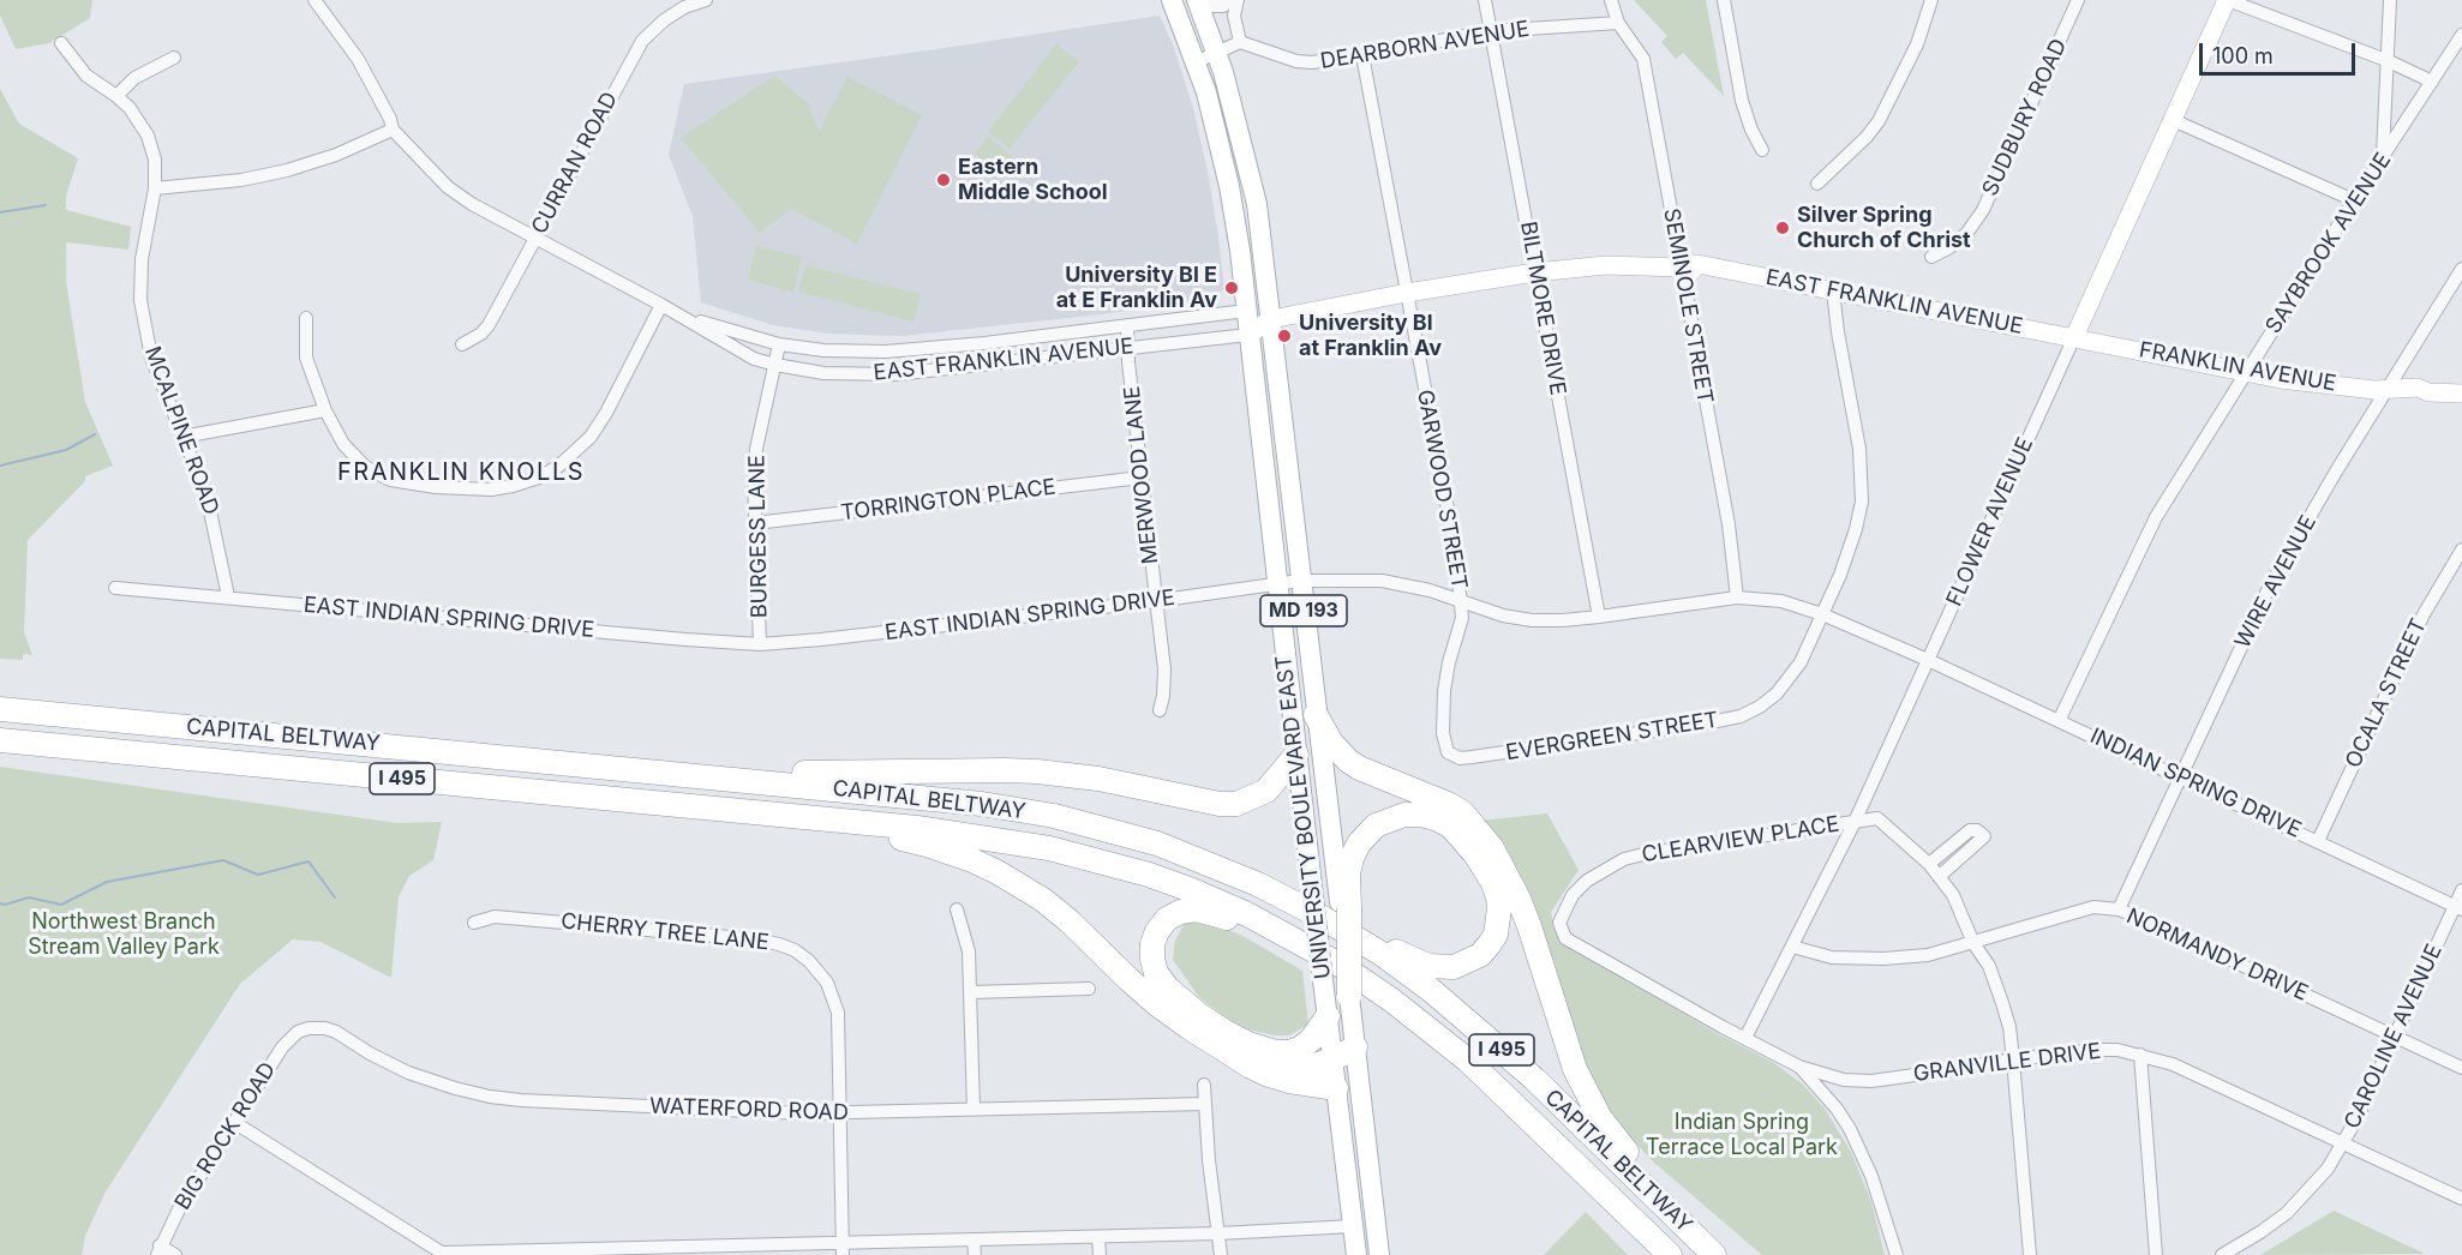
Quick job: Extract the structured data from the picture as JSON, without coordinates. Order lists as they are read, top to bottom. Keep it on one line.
{"streets":{"highway":["CAPITAL BELTWAY","I 495"],"main road":["MD 193","UNIVERSITY BOULEVARD EAST"],"street":["DEARBORN AVENUE","SUDBURY ROAD","CURRAN ROAD","SAYBROOK AVENUE","EAST FRANKLIN AVENUE","SEMINOLE STREET","BILTMORE DRIVE","FRANKLIN AVENUE","MCALPINE ROAD","MERWOOD LANE","GARWOOD STREET","TORRINGTON PLACE","FLOWER AVENUE","BURGESS LANE","WIRE AVENUE","EAST INDIAN SPRING DRIVE","OCALA STREET","EVERGREEN STREET","INDIAN SPRING DRIVE","CLEARVIEW PLACE","CHERRY TREE LANE","NORMANDY DRIVE","CAROLINE AVENUE","GRANVILLE DRIVE","WATERFORD ROAD","BIG ROCK ROAD"]},"crossings":[["DEARBORN AVENUE","SEMINOLE STREET"],["DEARBORN AVENUE","BILTMORE DRIVE"],["DEARBORN AVENUE","GARWOOD STREET"],["CURRAN ROAD","EAST FRANKLIN AVENUE"],["SAYBROOK AVENUE","FRANKLIN AVENUE"],["SAYBROOK AVENUE","INDIAN SPRING DRIVE"],["EAST FRANKLIN AVENUE","SEMINOLE STREET"],["EAST FRANKLIN AVENUE","BILTMORE DRIVE"],["EAST FRANKLIN AVENUE","FRANKLIN AVENUE"],["EAST FRANKLIN AVENUE","MERWOOD LANE"],["EAST FRANKLIN AVENUE","GARWOOD STREET"],["EAST FRANKLIN AVENUE","FLOWER AVENUE"],["EAST FRANKLIN AVENUE","BURGESS LANE"],["EAST FRANKLIN AVENUE","EVERGREEN STREET"],["EAST FRANKLIN AVENUE","UNIVERSITY BOULEVARD EAST"],["SEMINOLE STREET","EAST INDIAN SPRING DRIVE"],["BILTMORE DRIVE","EAST INDIAN SPRING DRIVE"],["FRANKLIN AVENUE","FLOWER AVENUE"],["FRANKLIN AVENUE","WIRE AVENUE"],["MCALPINE ROAD","EAST INDIAN SPRING DRIVE"],["MERWOOD LANE","TORRINGTON PLACE"],["MERWOOD LANE","EAST INDIAN SPRING DRIVE"],["GARWOOD STREET","EAST INDIAN SPRING DRIVE"],["GARWOOD STREET","EVERGREEN STREET"],["TORRINGTON PLACE","BURGESS LANE"],["FLOWER AVENUE","EAST INDIAN SPRING DRIVE"],["FLOWER AVENUE","INDIAN SPRING DRIVE"],["FLOWER AVENUE","CLEARVIEW PLACE"],["FLOWER AVENUE","NORMANDY DRIVE"],["FLOWER AVENUE","GRANVILLE DRIVE"],["BURGESS LANE","EAST INDIAN SPRING DRIVE"],["WIRE AVENUE","INDIAN SPRING DRIVE"],["WIRE AVENUE","NORMANDY DRIVE"],["EAST INDIAN SPRING DRIVE","EVERGREEN STREET"],["EAST INDIAN SPRING DRIVE","INDIAN SPRING DRIVE"],["EAST INDIAN SPRING DRIVE","UNIVERSITY BOULEVARD EAST"],["OCALA STREET","INDIAN SPRING DRIVE"],["INDIAN SPRING DRIVE","CAROLINE AVENUE"],["CLEARVIEW PLACE","GRANVILLE DRIVE"],["CHERRY TREE LANE","WATERFORD ROAD"],["NORMANDY DRIVE","CAROLINE AVENUE"],["CAROLINE AVENUE","GRANVILLE DRIVE"],["WATERFORD ROAD","BIG ROCK ROAD"]],"districts":["FRANKLIN KNOLLS"],"parks":["Northwest Branch Stream Valley Park","Indian Spring Terrace Local Park"],"places":["Eastern Middle School","Silver Spring Church of Christ","University Bl E at E Franklin Av","University Bl at Franklin Av"],"scale_bar":"100 m"}
